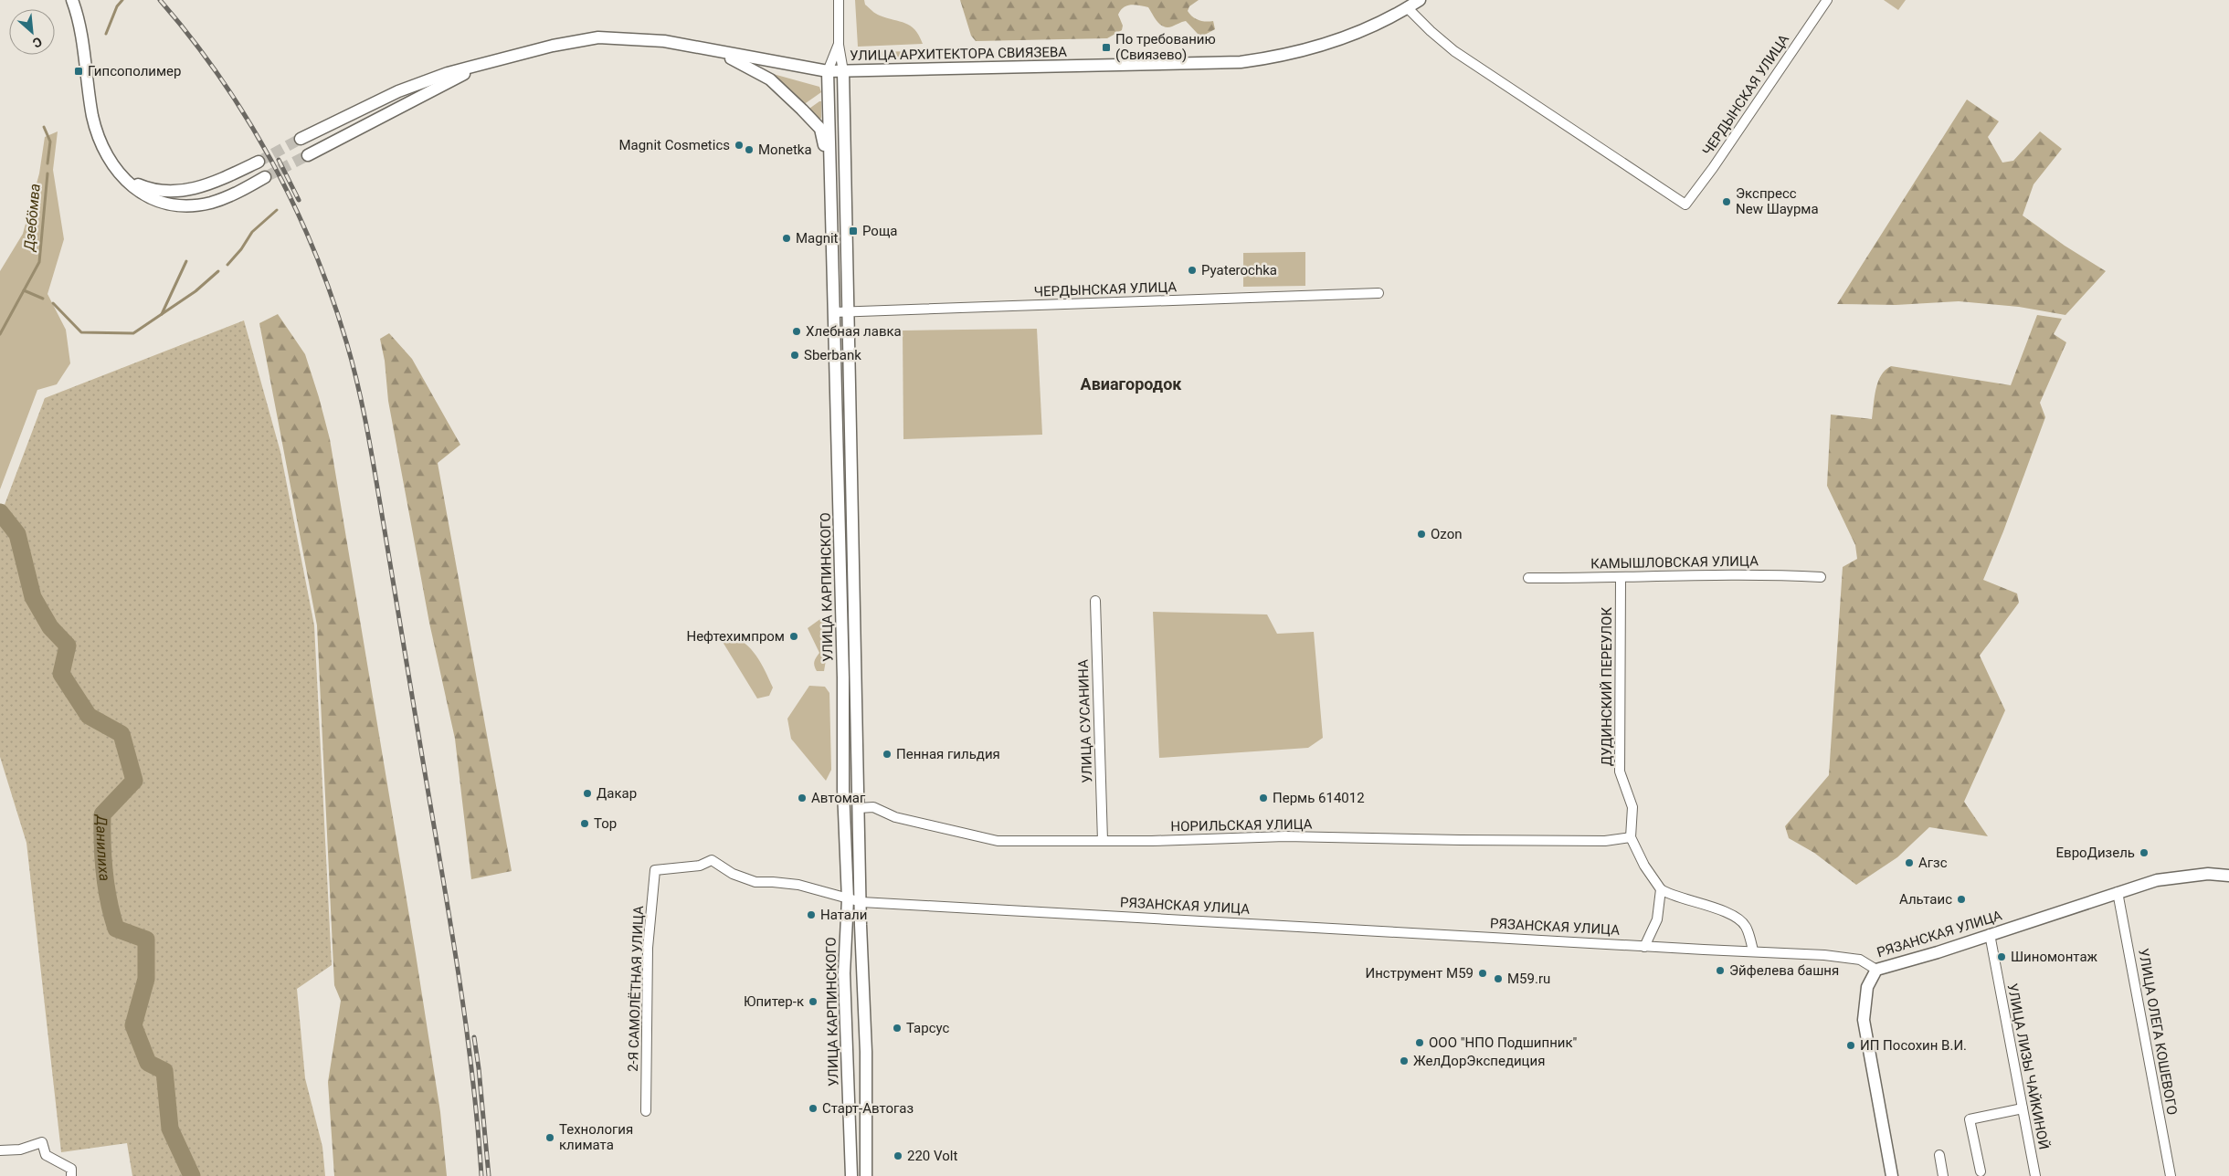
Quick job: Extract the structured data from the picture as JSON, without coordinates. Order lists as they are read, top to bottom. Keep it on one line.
{"streets":{"main road":["УЛИЦА АРХИТЕКТОРА СВИЯЗЕВА","УЛИЦА КАРПИНСКОГО","РЯЗАНСКАЯ УЛИЦА"],"street":["ЧЕРДЫНСКАЯ УЛИЦА","КАМЫШЛОВСКАЯ УЛИЦА","ДУДИНСКИЙ ПЕРЕУЛОК","УЛИЦА СУСАНИНА","НОРИЛЬСКАЯ УЛИЦА","2-Я САМОЛЁТНАЯ УЛИЦА","УЛИЦА ОЛЕГА КОШЕВОГО","УЛИЦА ЛИЗЫ ЧАЙКИНОЙ"]},"crossings":[["УЛИЦА АРХИТЕКТОРА СВИЯЗЕВА","ЧЕРДЫНСКАЯ УЛИЦА"],["УЛИЦА АРХИТЕКТОРА СВИЯЗЕВА","УЛИЦА КАРПИНСКОГО"],["ЧЕРДЫНСКАЯ УЛИЦА","УЛИЦА КАРПИНСКОГО"],["КАМЫШЛОВСКАЯ УЛИЦА","ДУДИНСКИЙ ПЕРЕУЛОК"],["УЛИЦА КАРПИНСКОГО","НОРИЛЬСКАЯ УЛИЦА"],["УЛИЦА КАРПИНСКОГО","РЯЗАНСКАЯ УЛИЦА"],["ДУДИНСКИЙ ПЕРЕУЛОК","НОРИЛЬСКАЯ УЛИЦА"],["УЛИЦА СУСАНИНА","НОРИЛЬСКАЯ УЛИЦА"],["РЯЗАНСКАЯ УЛИЦА","2-Я САМОЛЁТНАЯ УЛИЦА"],["РЯЗАНСКАЯ УЛИЦА","УЛИЦА ОЛЕГА КОШЕВОГО"],["РЯЗАНСКАЯ УЛИЦА","УЛИЦА ЛИЗЫ ЧАЙКИНОЙ"]],"districts":["Авиагородок"],"water":["Дзебӧмва","Данилиха"],"places":{"transit":["По требованию (Свиязево)","Гипсополимер","Роща"],"other":["Magnit Cosmetics","Monetka","Экспресс New Шаурма","Magnit","Pyaterochka","Хлебная лавка","Sberbank","Ozon","Нефтехимпром","Пенная гильдия","Дакар","Автомаг","Пермь 614012","Тор","ЕвроДизель","Агзс","Альтаис","Натали","Шиномонтаж","Эйфелева башня","Инструмент М59","M59.ru","Юпитер-к","Тарсус","ООО \"НПО Подшипник\"","ИП Посохин В.И.","ЖелДорЭкспедиция","Старт-Автогаз","Технология климата","220 Volt"]},"north":"bottom right"}
